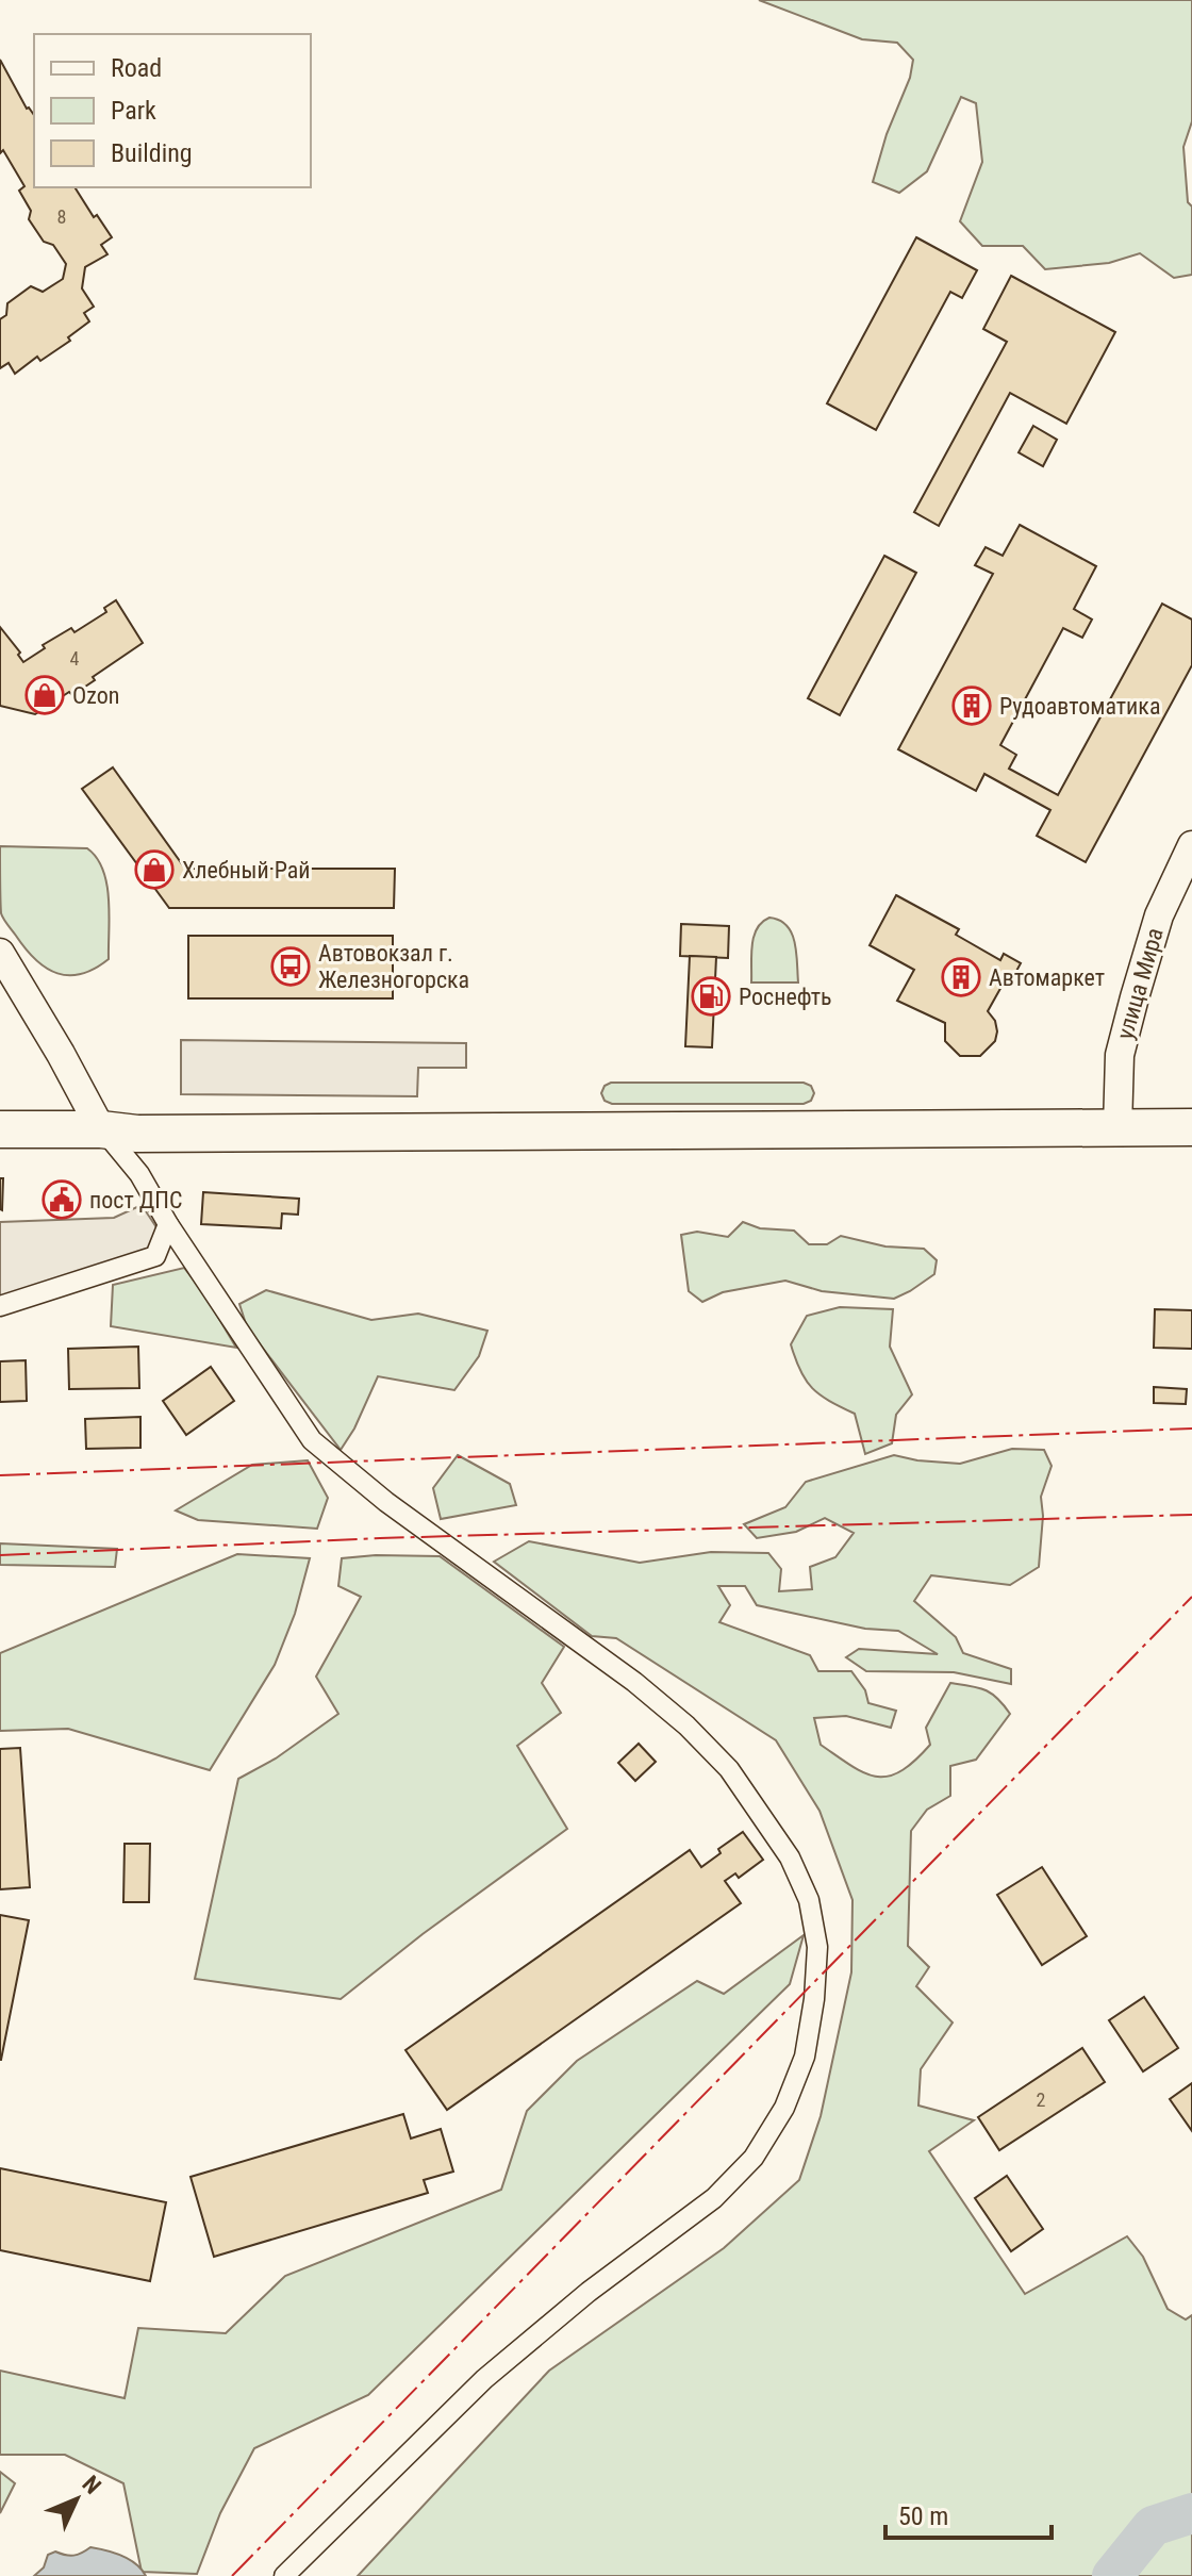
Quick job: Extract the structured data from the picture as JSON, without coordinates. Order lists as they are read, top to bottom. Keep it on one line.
{"streets":{"main road":["улица Мира"]},"places":{"shop":["Ozon","Хлебный Рай"],"building":["Рудоавтоматика","Автомаркет"],"bus stop":["Автовокзал г. Железногорска"],"fuel station":["Роснефть"],"public building":["пост ДПС"]},"house_numbers":["8","4","2"],"legend":["Road","Park","Building"],"scale_bar":"50 m","north":"top right"}
